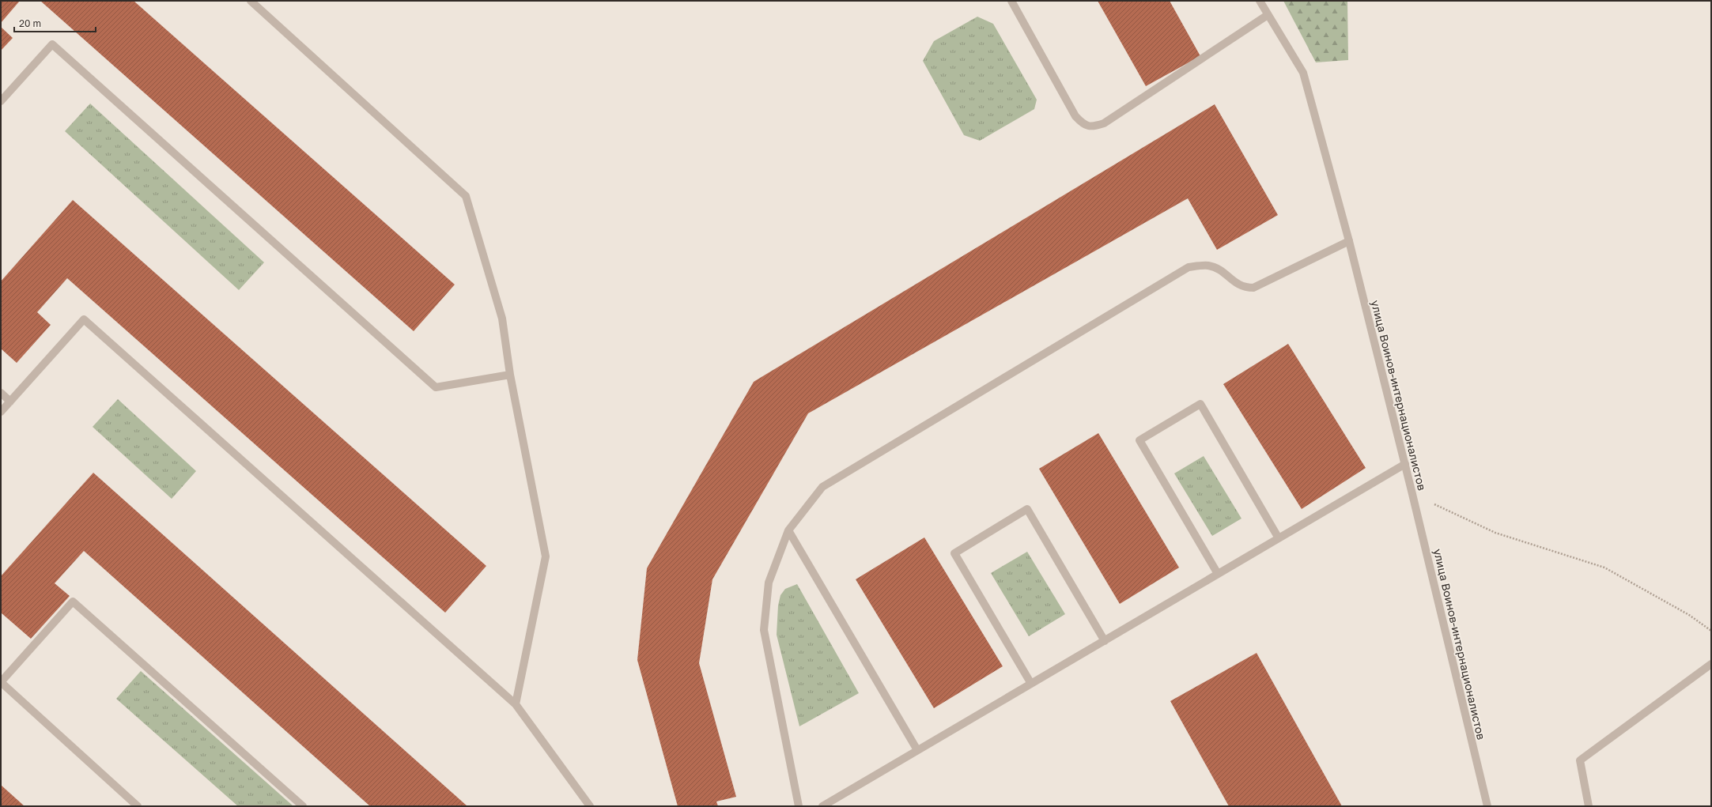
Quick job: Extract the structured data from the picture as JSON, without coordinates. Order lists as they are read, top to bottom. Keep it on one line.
{"streets":{"street":["улица Воинов-интернационалистов"]},"scale_bar":"20 m"}
